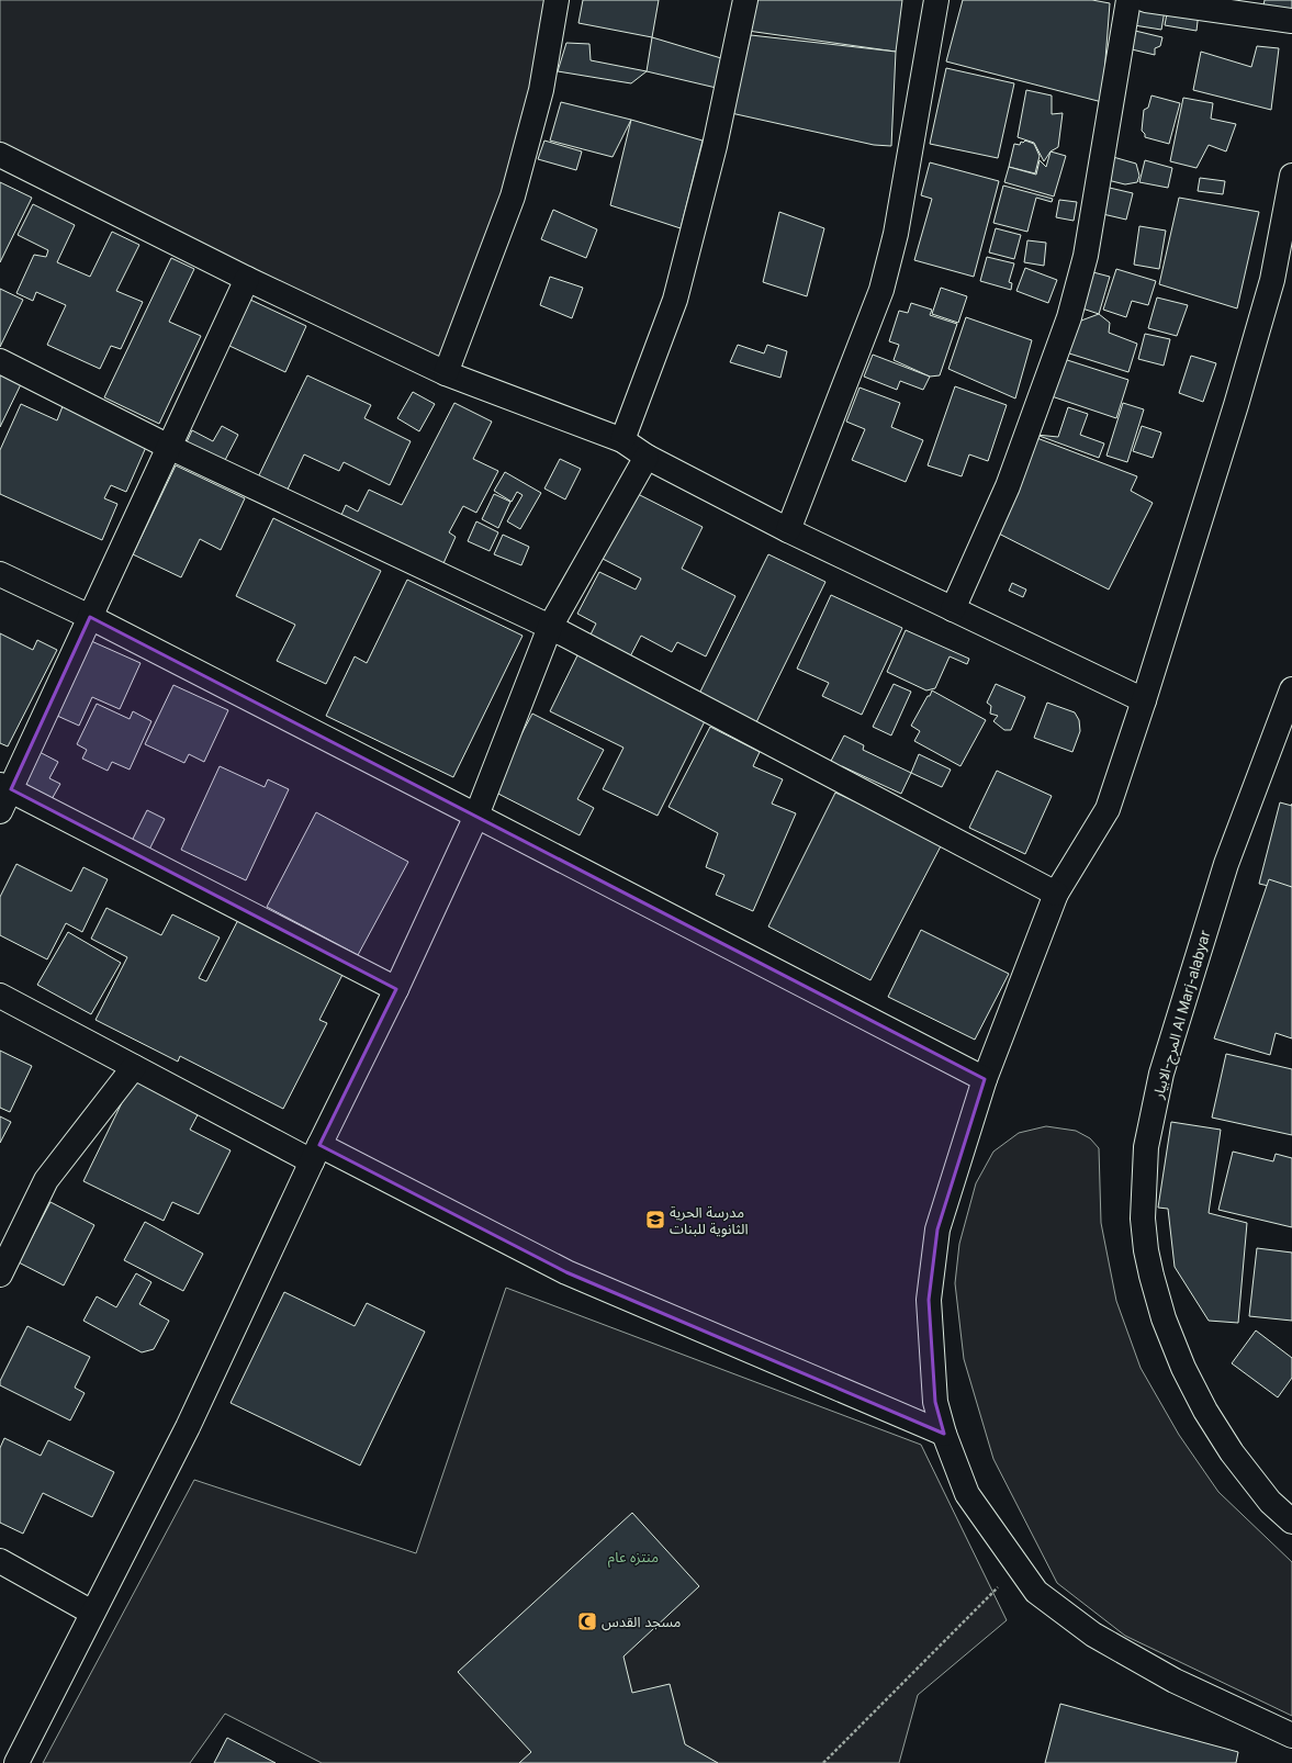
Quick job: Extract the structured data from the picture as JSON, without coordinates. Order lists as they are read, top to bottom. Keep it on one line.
{"streets":{"street":["المرج-الابيار Al Marj-alabyar"]},"parks":["منتزه عام"],"places":{"school or university":["مدرسة الحرية الثانوية للبنات"],"mosque":["مسجد القدس"]}}
